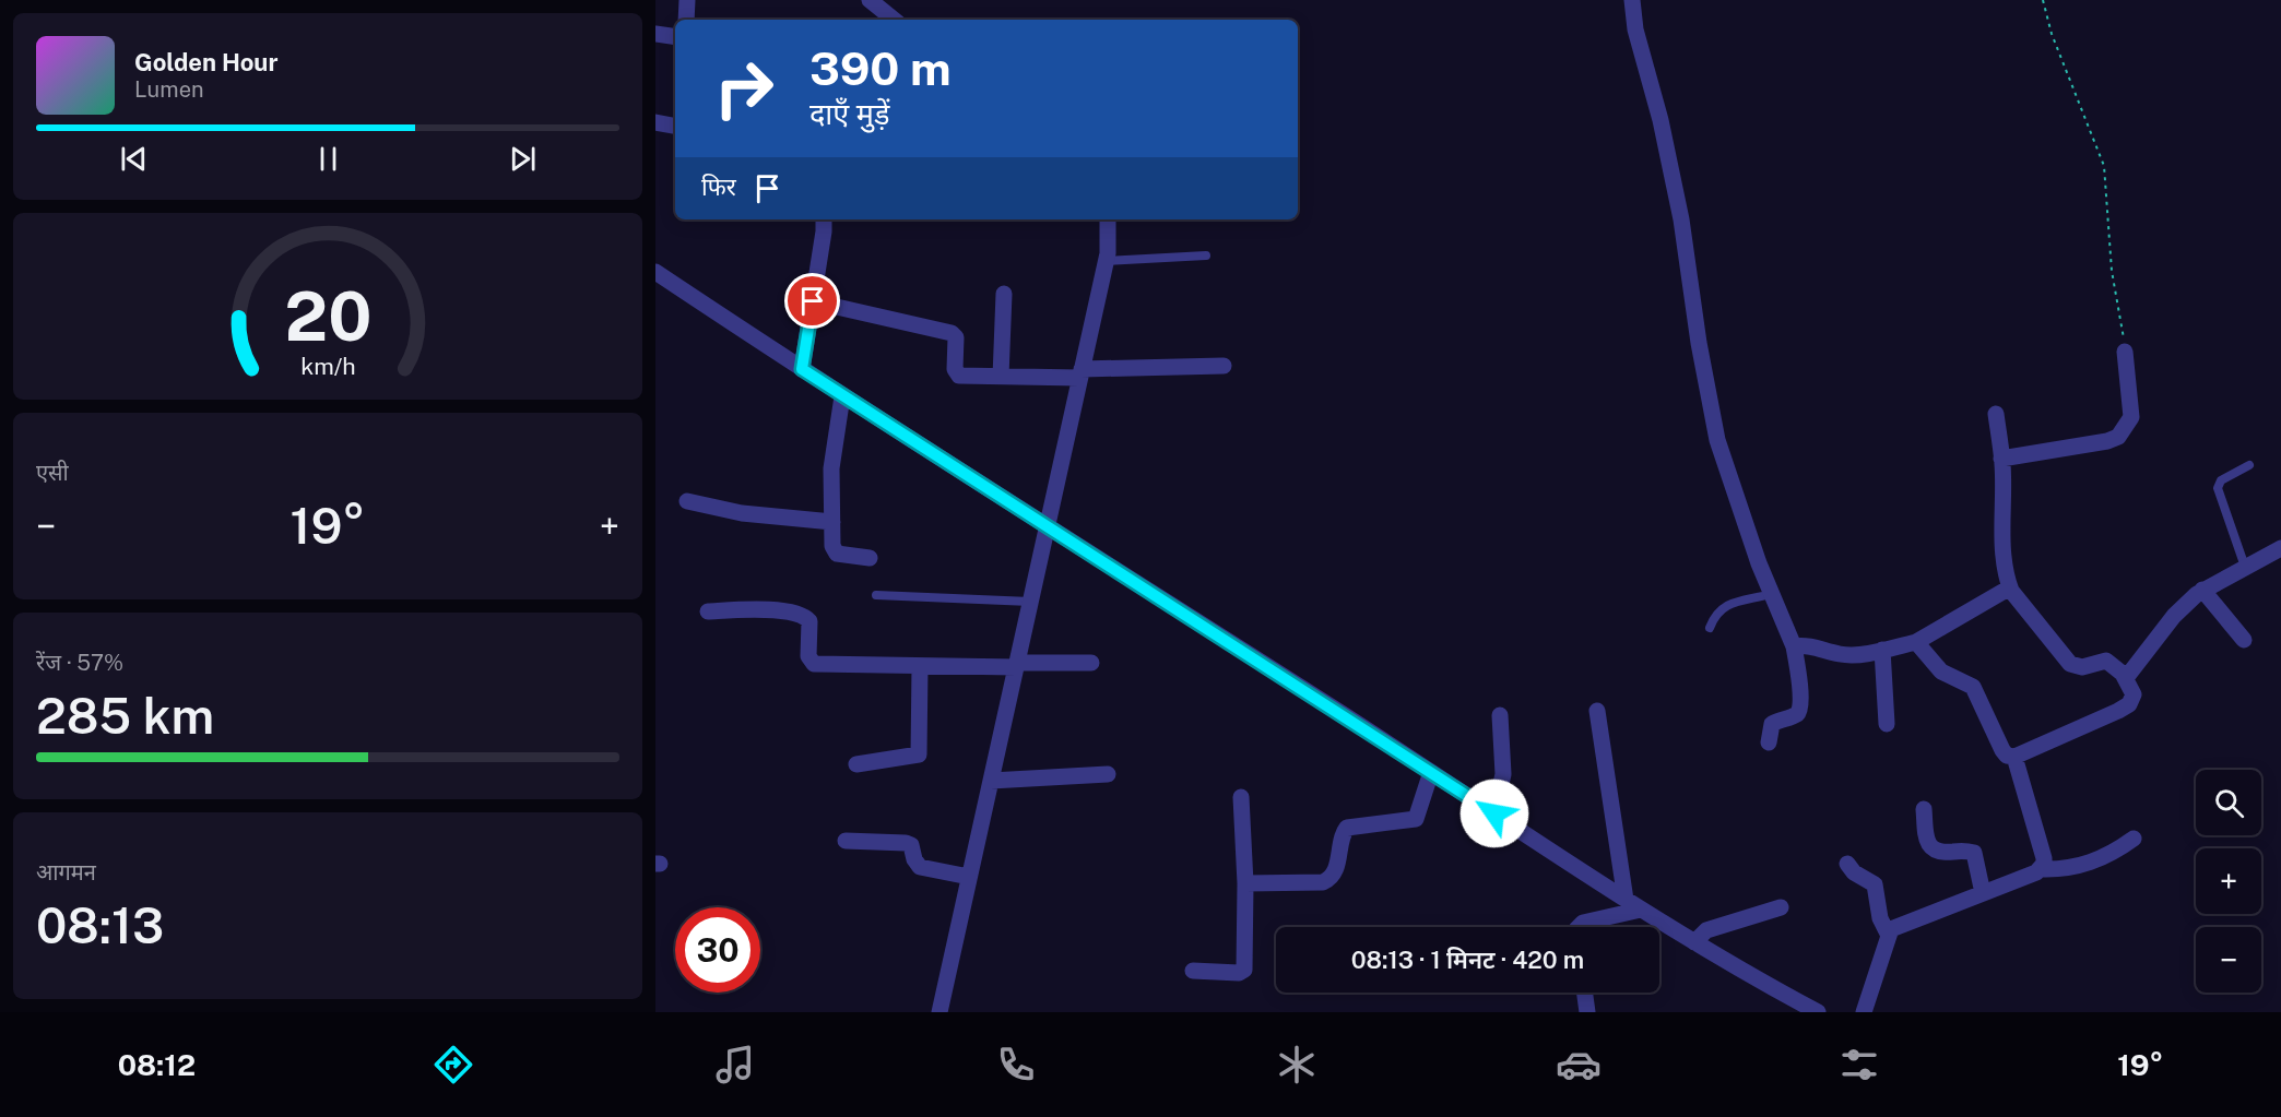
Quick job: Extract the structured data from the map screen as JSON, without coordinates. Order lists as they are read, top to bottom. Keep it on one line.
{"page":{"turn":["390 m","दाएँ मुड़ें"],"song":["Golden Hour","Lumen"],"then":"फिर","tile":["एसी",["रेंज · 57%","285 km"],["आगमन","08:13"]],"heat":["−","19°","+"],"map_buttons":["+","−"],"limit":"30","trip":"08:13 · 1 मिनट · 420 m","tabs":["08:12","19°"],"gauge":["20","km/h"]}}
